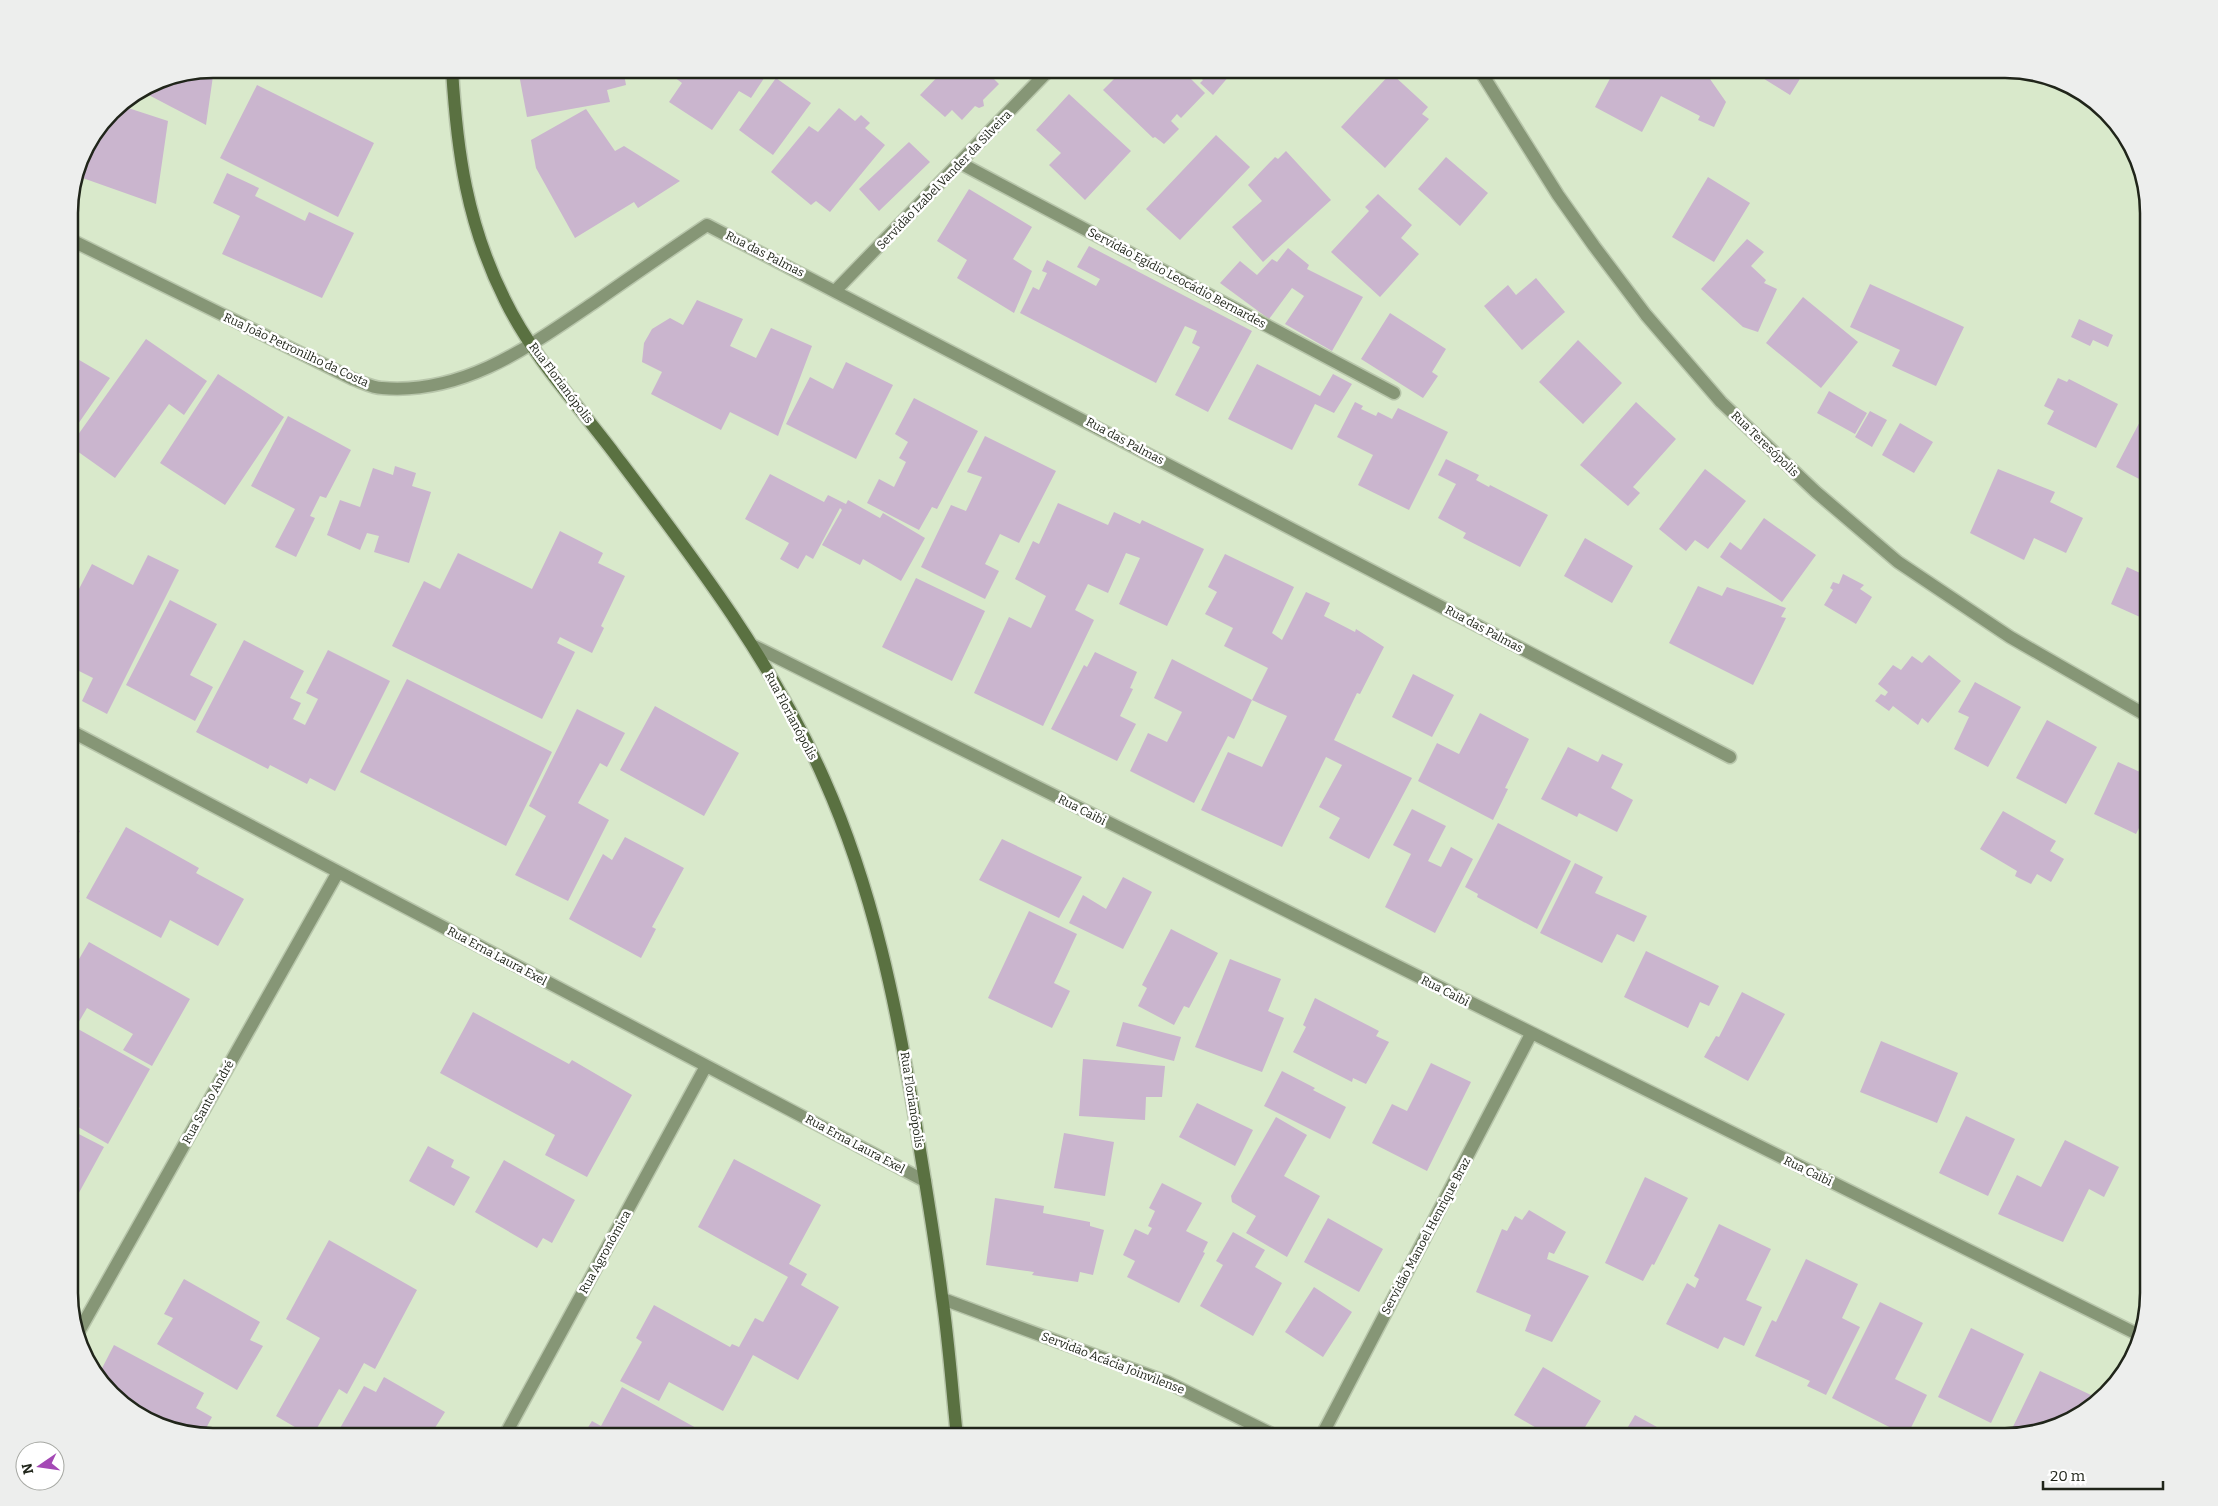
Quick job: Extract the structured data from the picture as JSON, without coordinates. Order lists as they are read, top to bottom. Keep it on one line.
{"streets":{"main road":["Rua Florianópolis"],"street":["Servidão Izabel Vander da Silveira","Rua das Palmas","Servidão Egídio Leocádio Bernardes","Rua João Petronilho da Costa","Rua Teresópolis","Rua Caibi","Rua Erna Laura Exel","Rua Santo André","Servidão Manoel Henrique Braz","Rua Agronômica","Servidão Acácia Joinvilense"]},"crossings":[["Servidão Izabel Vander da Silveira","Rua das Palmas"],["Servidão Izabel Vander da Silveira","Servidão Egídio Leocádio Bernardes"],["Rua das Palmas","Rua João Petronilho da Costa"],["Rua das Palmas","Rua Florianópolis"],["Rua João Petronilho da Costa","Rua Florianópolis"],["Rua Florianópolis","Rua Caibi"],["Rua Florianópolis","Rua Erna Laura Exel"],["Rua Florianópolis","Servidão Acácia Joinvilense"],["Rua Caibi","Servidão Manoel Henrique Braz"],["Rua Erna Laura Exel","Rua Santo André"],["Rua Erna Laura Exel","Rua Agronômica"]],"scale_bar":"20 m","north":"left"}
